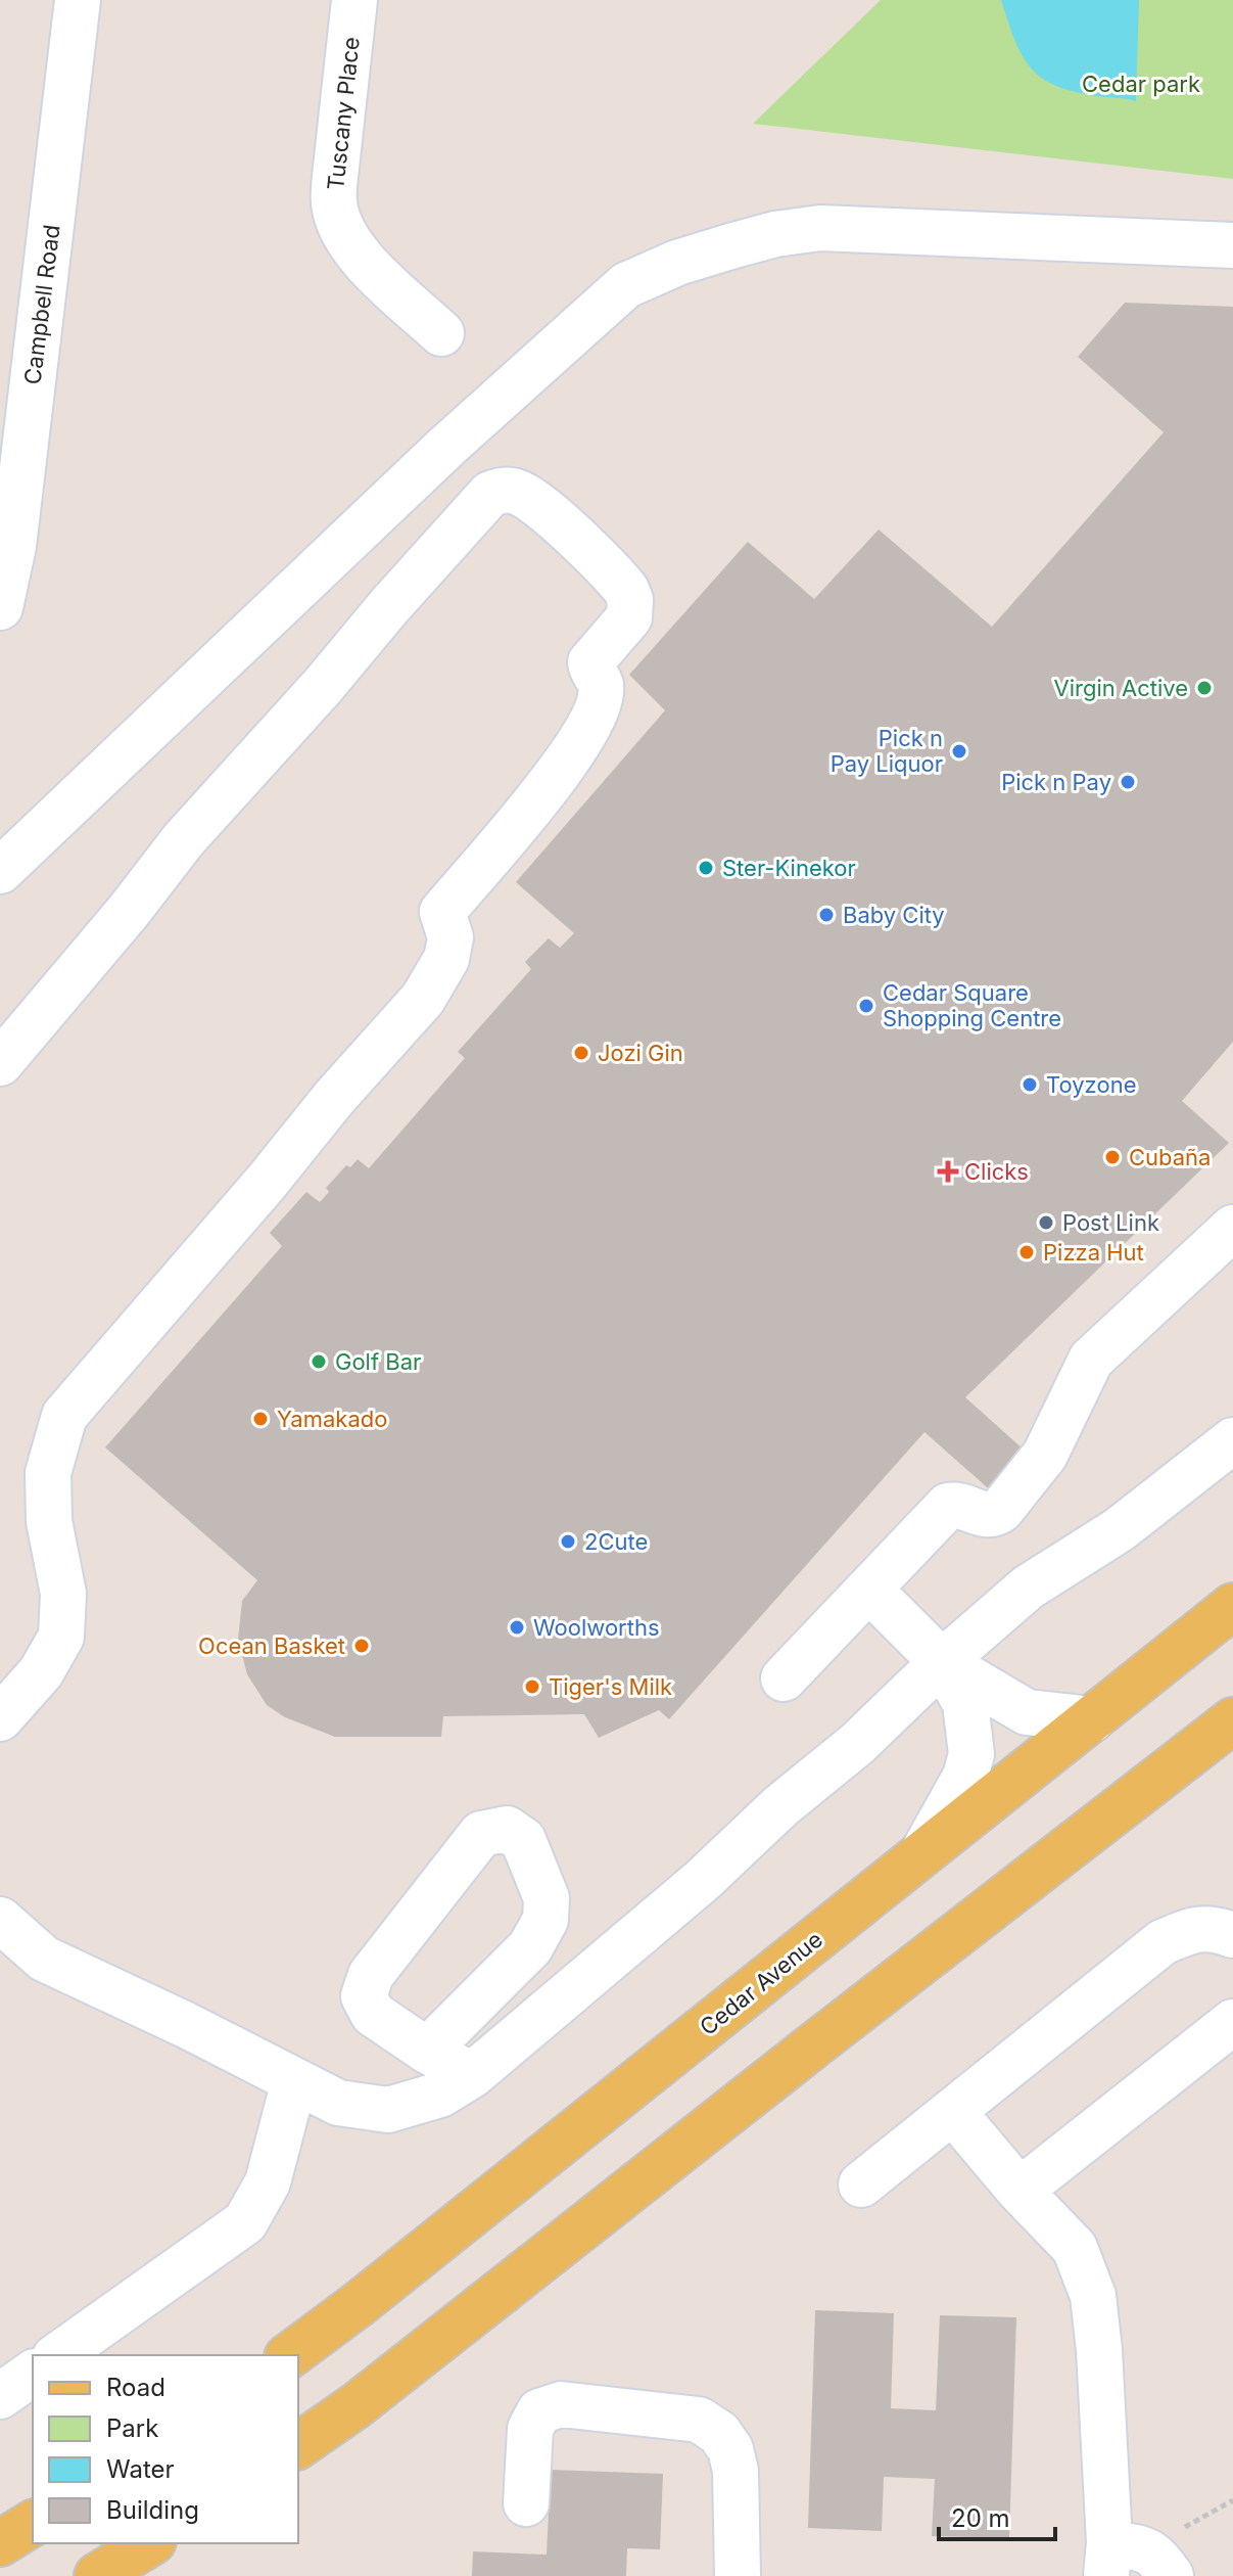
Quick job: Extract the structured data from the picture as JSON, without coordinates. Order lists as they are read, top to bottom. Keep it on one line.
{"streets":{"main road":["Cedar Avenue"],"street":["Tuscany Place","Campbell Road"]},"parks":["Cedar park"],"places":{"other":["Virgin Active","Pick n Pay Liquor","Pick n Pay","Ster-Kinekor","Baby City","Cedar Square Shopping Centre","Jozi Gin","Toyzone","Cubaña","Post Link","Pizza Hut","Golf Bar","Yamakado","2Cute","Woolworths","Ocean Basket","Tiger's Milk"],"health":["Clicks"]},"legend":["Road","Park","Water","Building"],"scale_bar":"20 m"}
